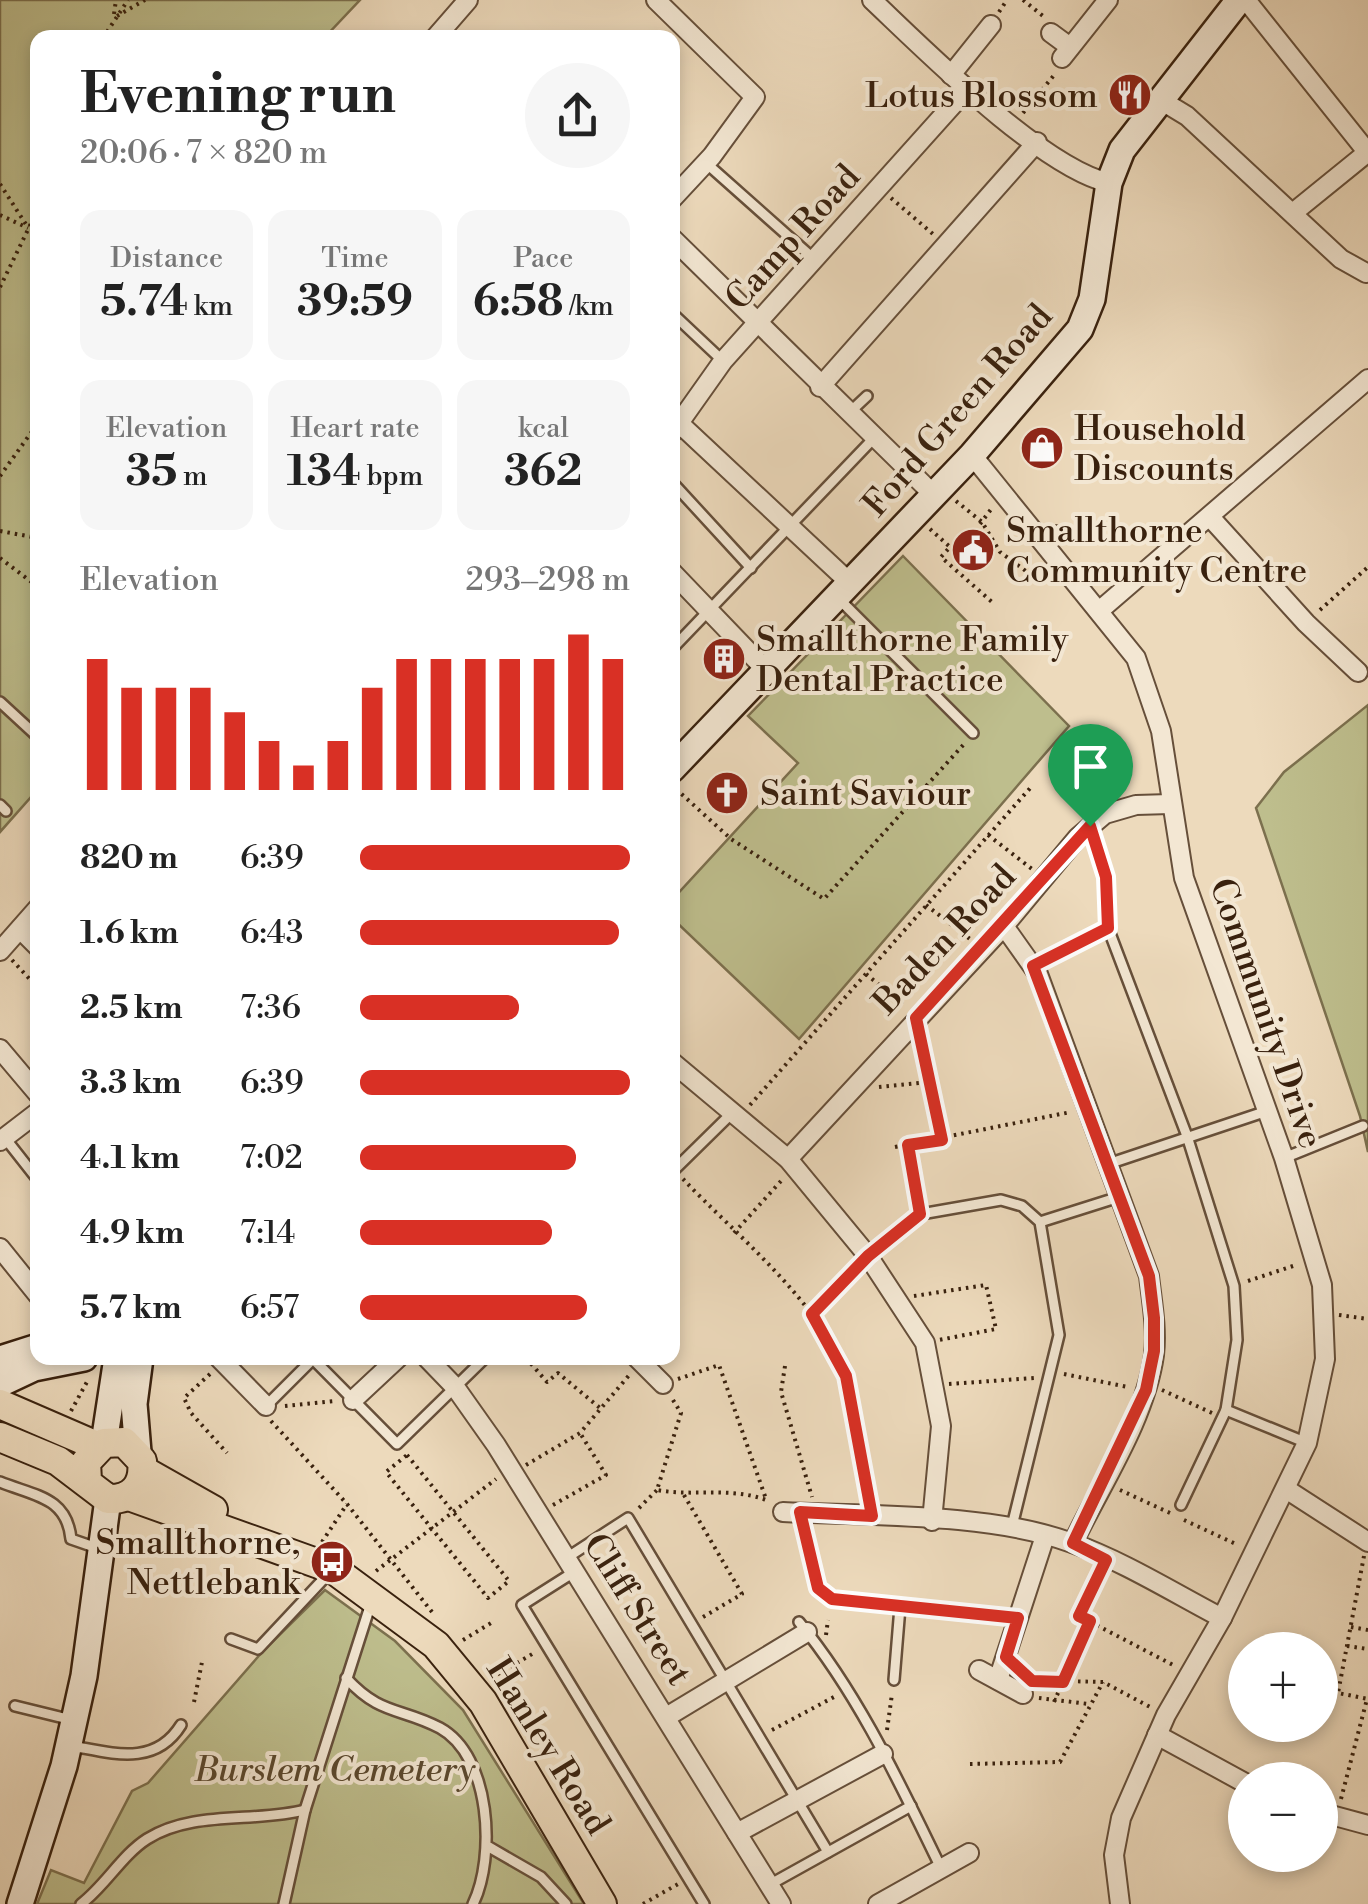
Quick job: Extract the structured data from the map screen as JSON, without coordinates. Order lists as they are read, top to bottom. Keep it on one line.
{"streets":{"main road":["Ford Green Road","Hanley Road"],"street":["Camp Road","Baden Road","Community Drive","Cliff Street"]},"crossings":[["Ford Green Road","Community Drive"],["Baden Road","Community Drive"]],"parks":["Burslem Cemetery"],"places":{"restaurant":["Lotus Blossom"],"shop":["Household Discounts"],"public building":["Smallthorne Community Centre"],"building":["Smallthorne Family Dental Practice"],"church":["Saint Saviour"],"bus stop":["Smallthorne, Nettlebank"]},"page":{"heading":["Evening run","20:06 · 7 × 820 m"],"stats":[["Distance","5.74 km"],["Time","39:59"],["Pace","6:58 /km"],["Elevation","35 m"],["Heart rate","134 bpm"],["kcal","362"]],"chart":["Elevation","293–298 m"],"list":[{"name":"820 m","note":"6:39"},{"name":"1.6 km","note":"6:43"},{"name":"2.5 km","note":"7:36"},{"name":"3.3 km","note":"6:39"},{"name":"4.1 km","note":"7:02"},{"name":"4.9 km","note":"7:14"},{"name":"5.7 km","note":"6:57"}],"map_buttons":["+","−"]}}
